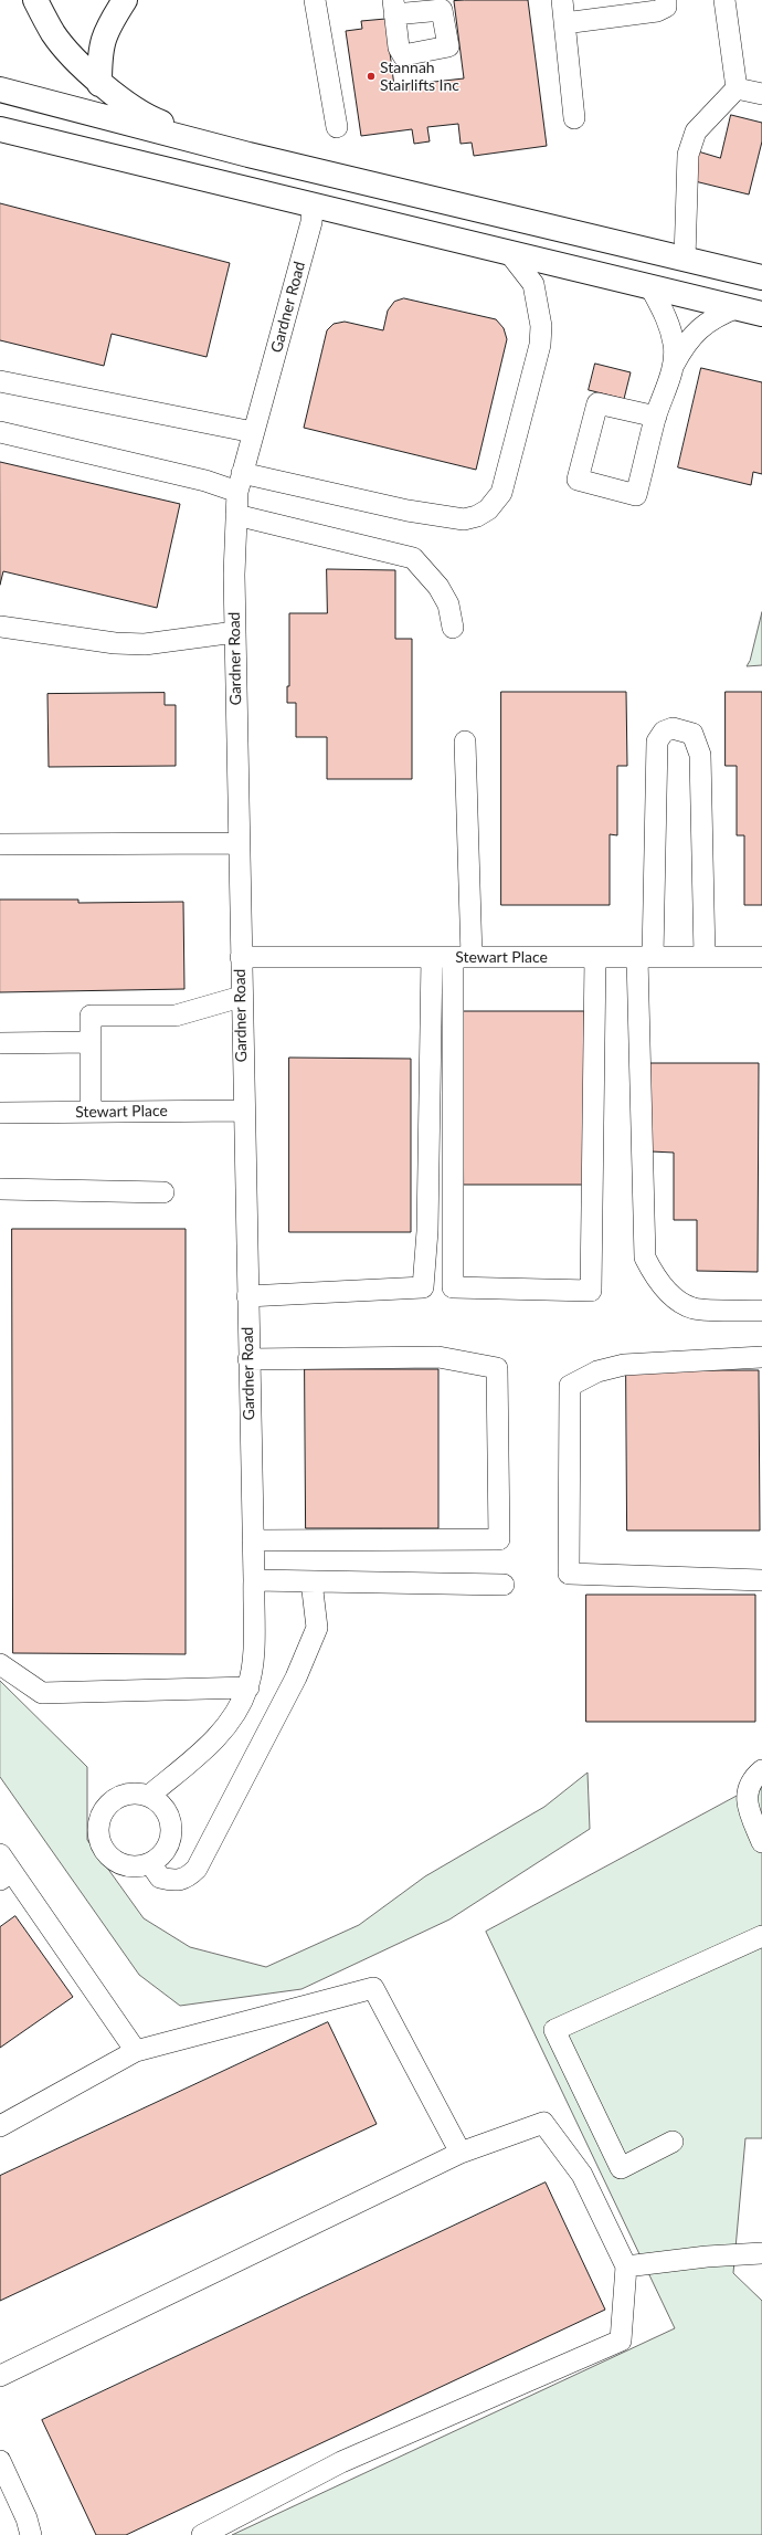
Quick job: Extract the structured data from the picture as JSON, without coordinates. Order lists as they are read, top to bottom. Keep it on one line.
{"streets":{"street":["Gardner Road","Stewart Place"]},"crossings":[["Gardner Road","Stewart Place"]],"places":["Stannah Stairlifts Inc"]}
